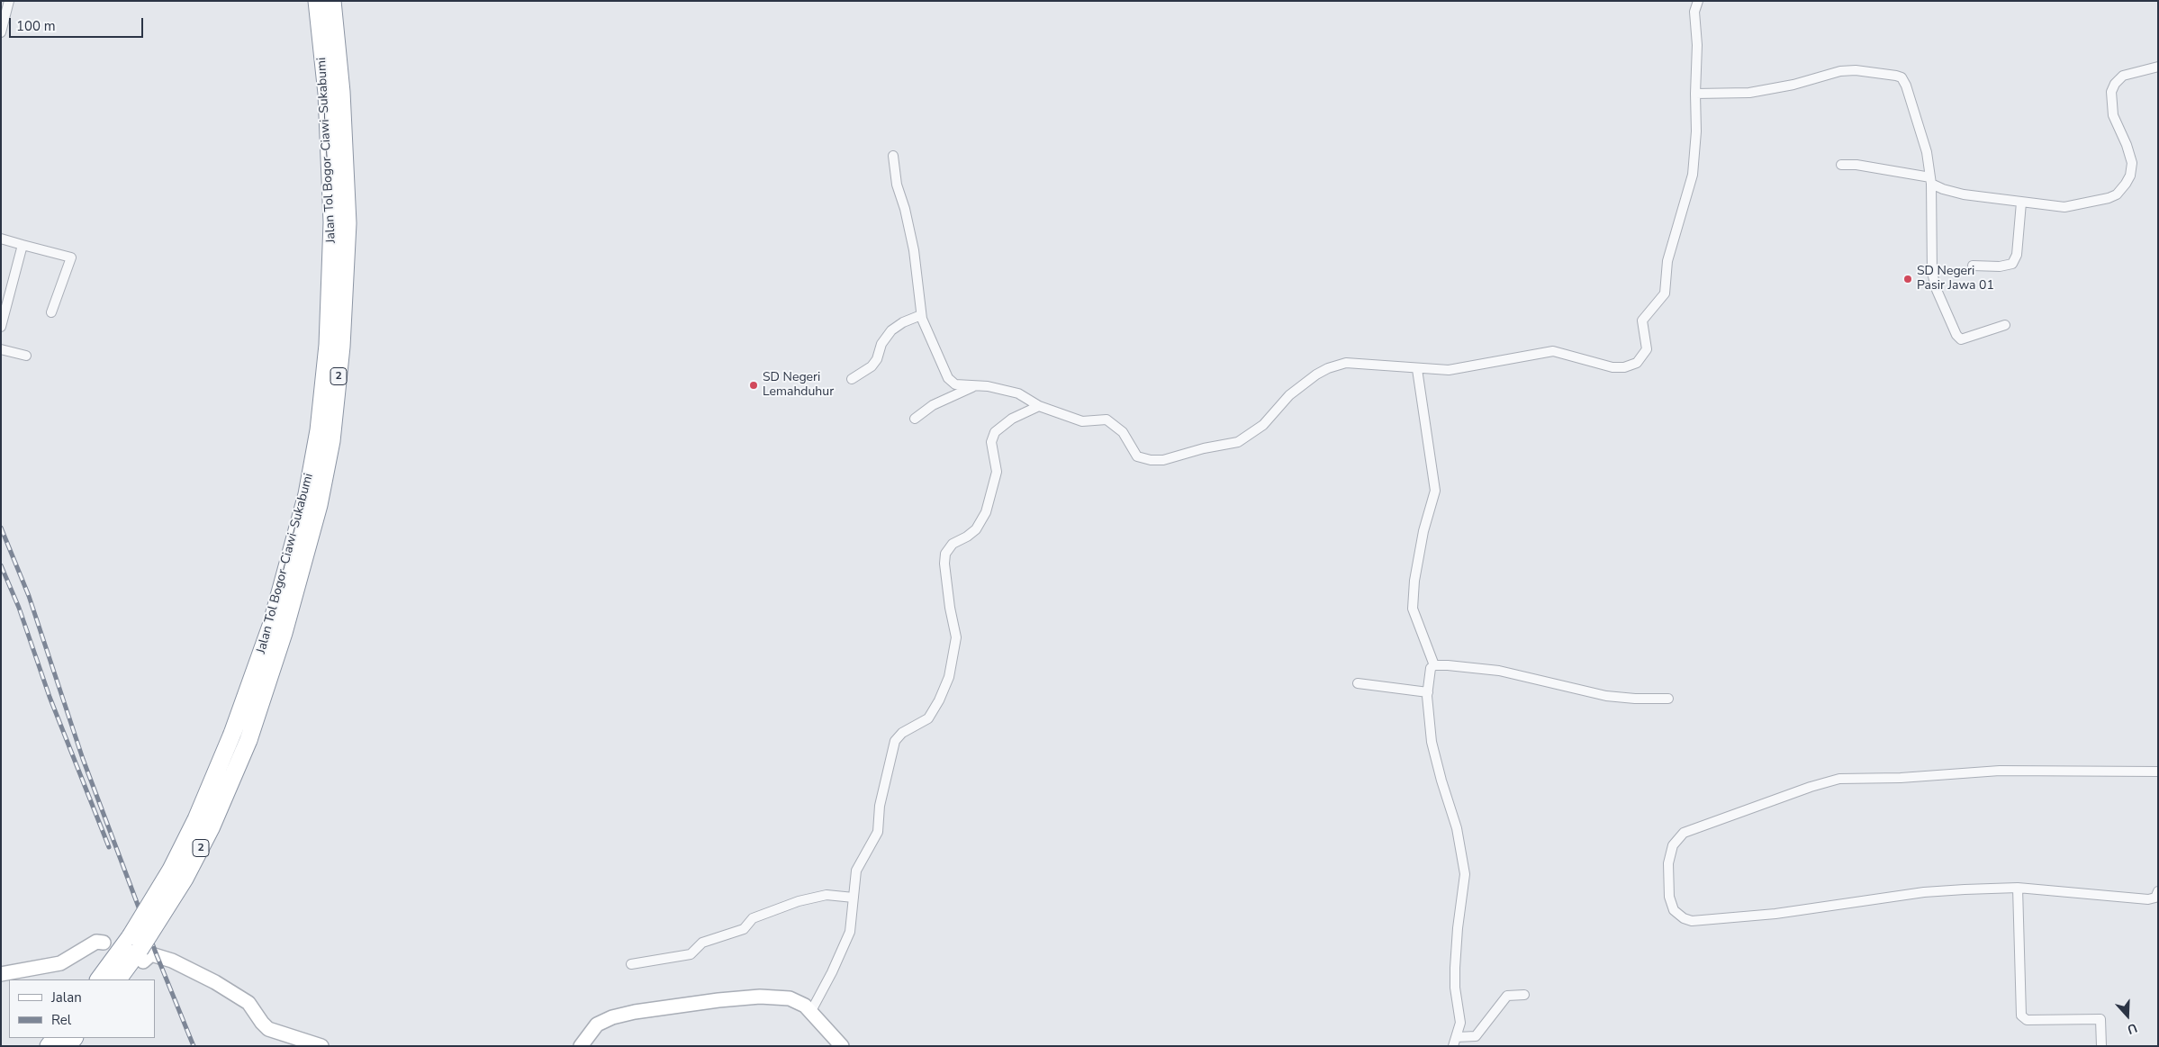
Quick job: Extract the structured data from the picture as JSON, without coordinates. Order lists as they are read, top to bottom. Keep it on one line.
{"streets":{"highway":["Jalan Tol Bogor–Ciawi–Sukabumi","2"]},"places":["SD Negeri Pasir Jawa 01","SD Negeri Lemahduhur"],"legend":["Jalan","Rel"],"scale_bar":"100 m","north":"bottom"}
